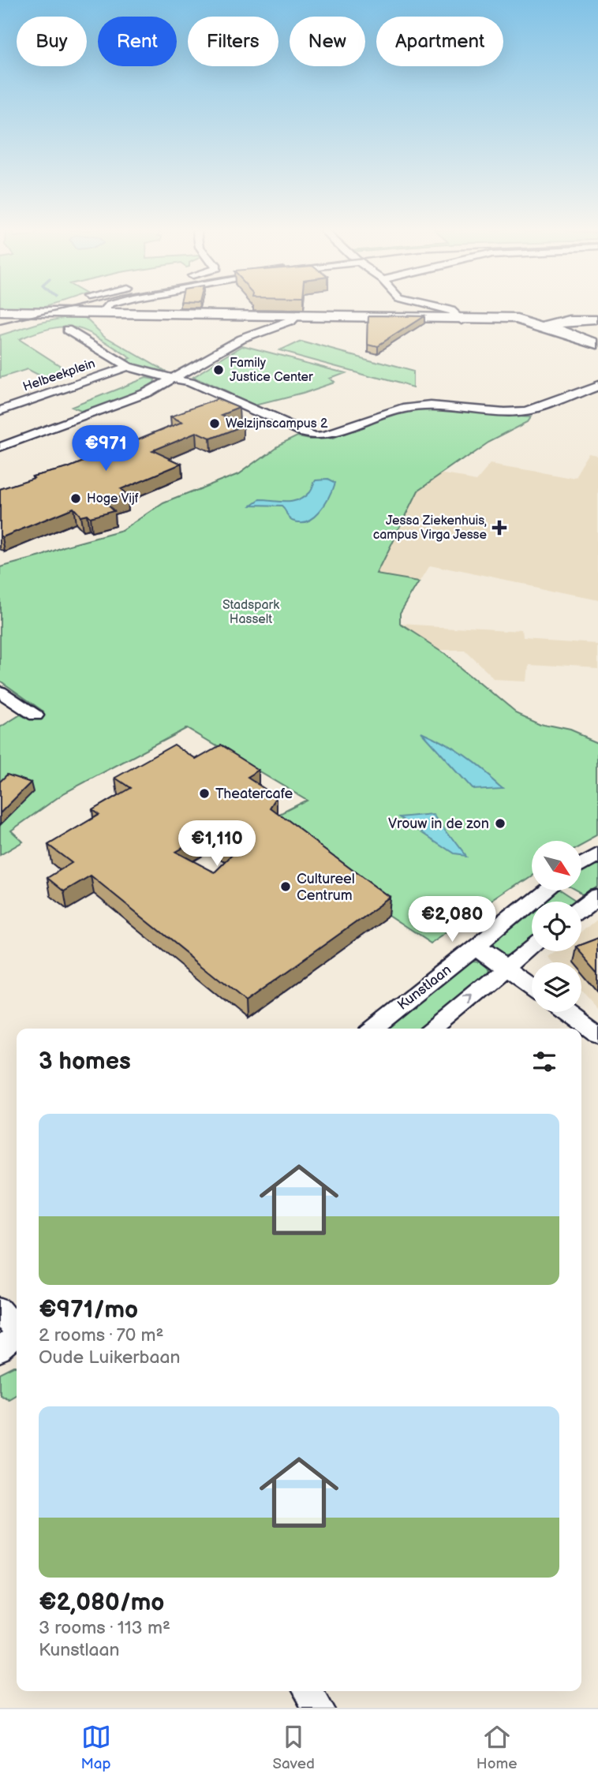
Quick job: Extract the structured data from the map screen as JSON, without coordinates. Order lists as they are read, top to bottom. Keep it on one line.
{"streets":{"street":["Helbeekplein","Kunstlaan"]},"parks":["Stadspark Hasselt"],"places":{"other":["Family Justice Center","Welzijnscampus 2","Hoge Vijf","Theatercafe","Vrouw in de zon","Cultureel Centrum"],"health":["Jessa Ziekenhuis, campus Virga Jesse"]},"north":"bottom right","page":{"chip":["Buy","Rent","Filters","New","Apartment"],"price":["€971","€1,110","€2,080"],"heading":"3 homes","list":[{"name":"€971/mo","note":"2 rooms · 70 m² · Oude Luikerbaan"},{"name":"€2,080/mo","note":"3 rooms · 113 m² · Kunstlaan"}],"tabs":["Map","Saved","Home"]}}
